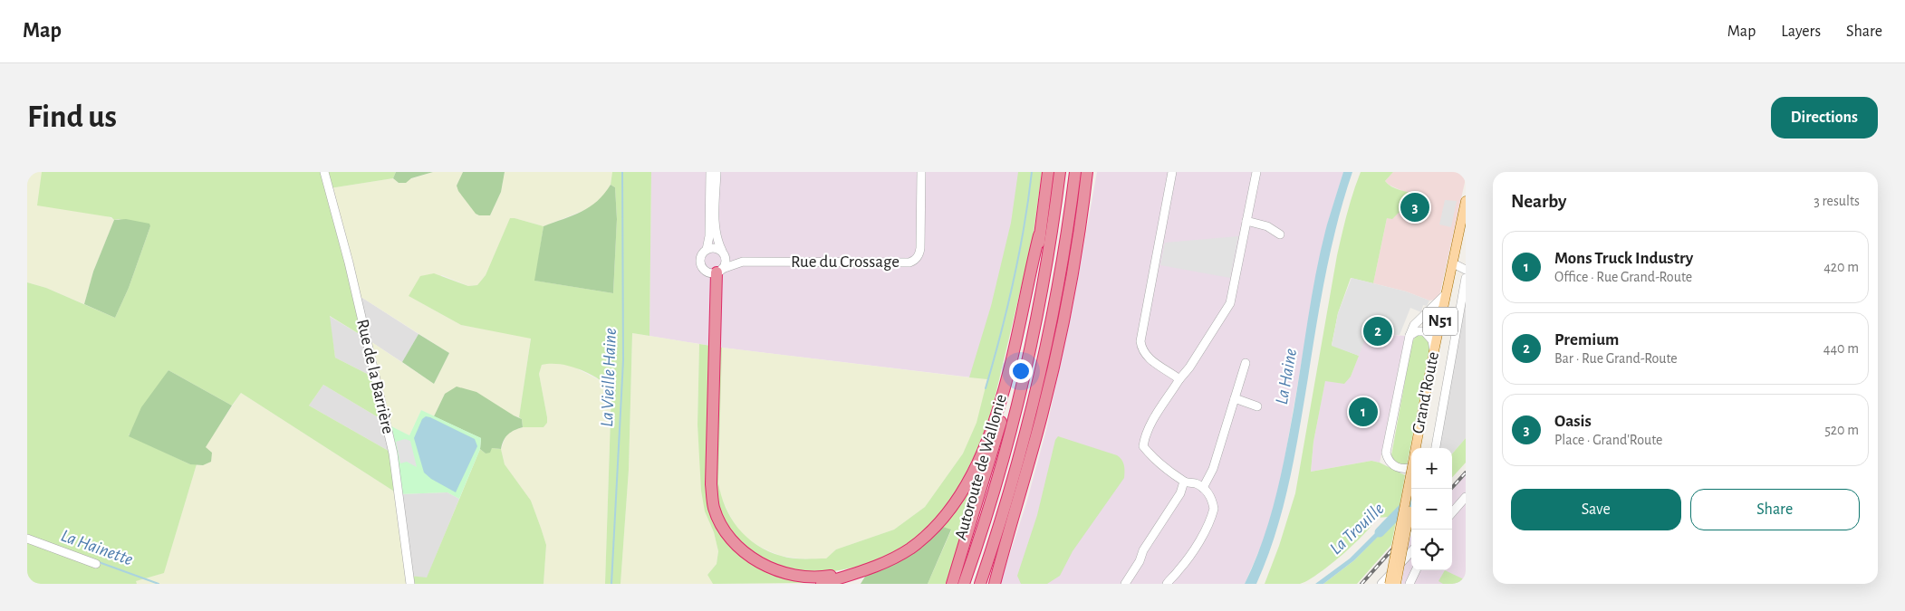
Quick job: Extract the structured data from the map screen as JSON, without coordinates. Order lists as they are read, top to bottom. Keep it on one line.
{"streets":{"highway":["Autoroute de Wallonie"],"main road":["N51","Grand'Route"],"street":["Rue du Crossage","Rue de la Barrière"]},"water":["La Haine","La Vieille Haine","La Trouille","La Hainette"],"page":{"header":"Map","nav":["Map","Layers","Share"],"buttons":["Directions",["Save","Share"]],"title":"Find us","heading":["Nearby","3 results"],"pins":["3","2","1"],"list":[{"mark":"1","name":"Mons Truck Industry","note":"Office · Rue Grand-Route","value":"420 m"},{"mark":"2","name":"Premium","note":"Bar · Rue Grand-Route","value":"440 m"},{"mark":"3","name":"Oasis","note":"Place · Grand'Route","value":"520 m"}],"map_buttons":["+","−"]}}
